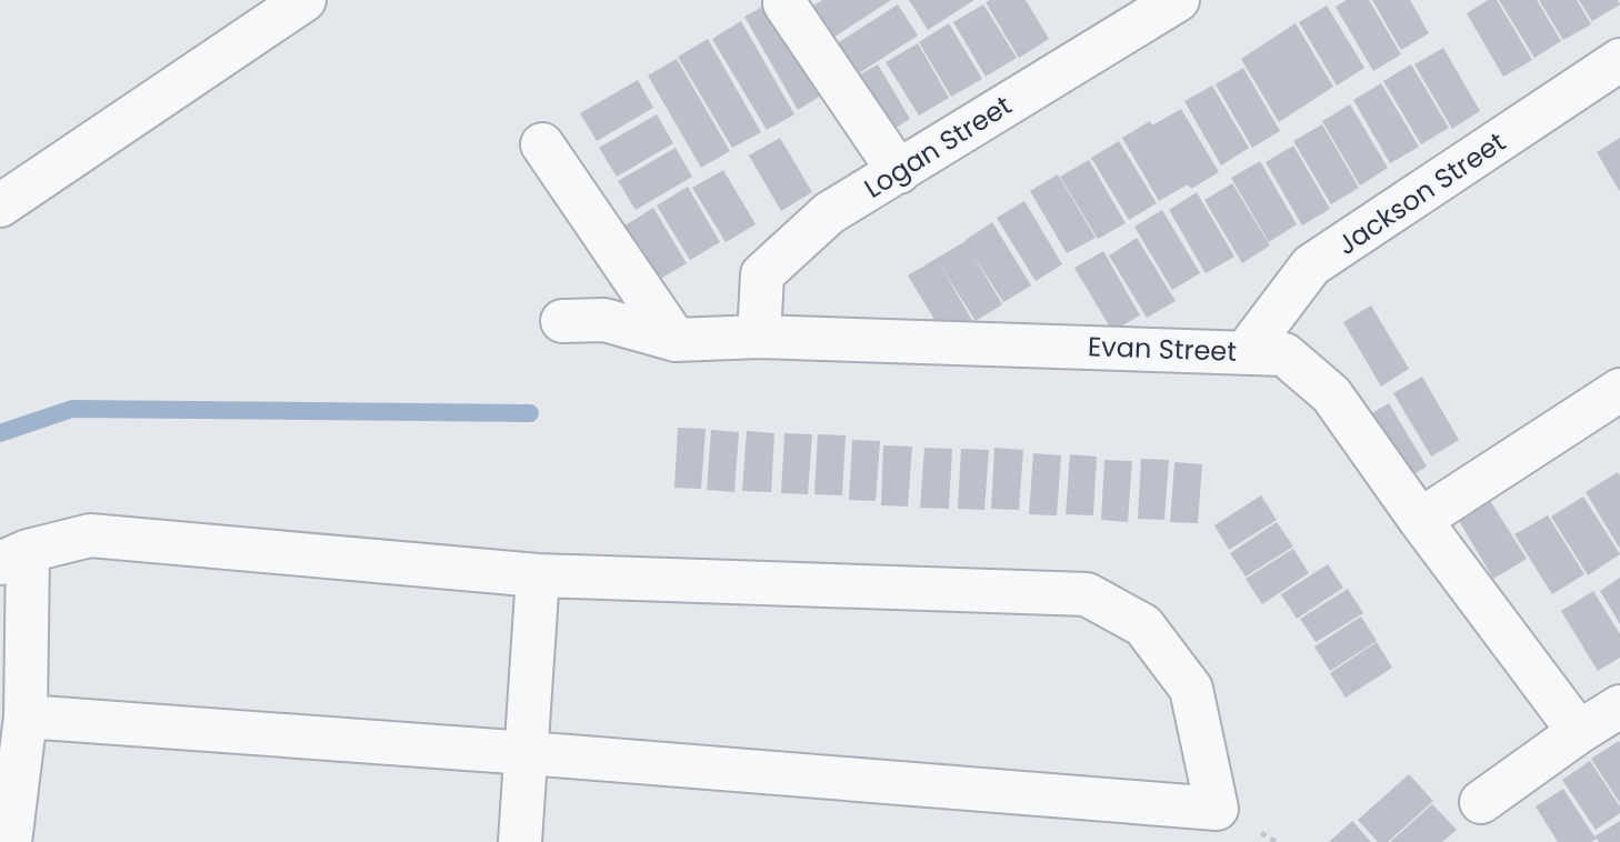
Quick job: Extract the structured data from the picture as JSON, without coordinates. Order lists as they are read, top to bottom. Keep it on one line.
{"streets":{"street":["Logan Street","Jackson Street","Evan Street"]},"crossings":[["Logan Street","Evan Street"],["Jackson Street","Evan Street"]]}
